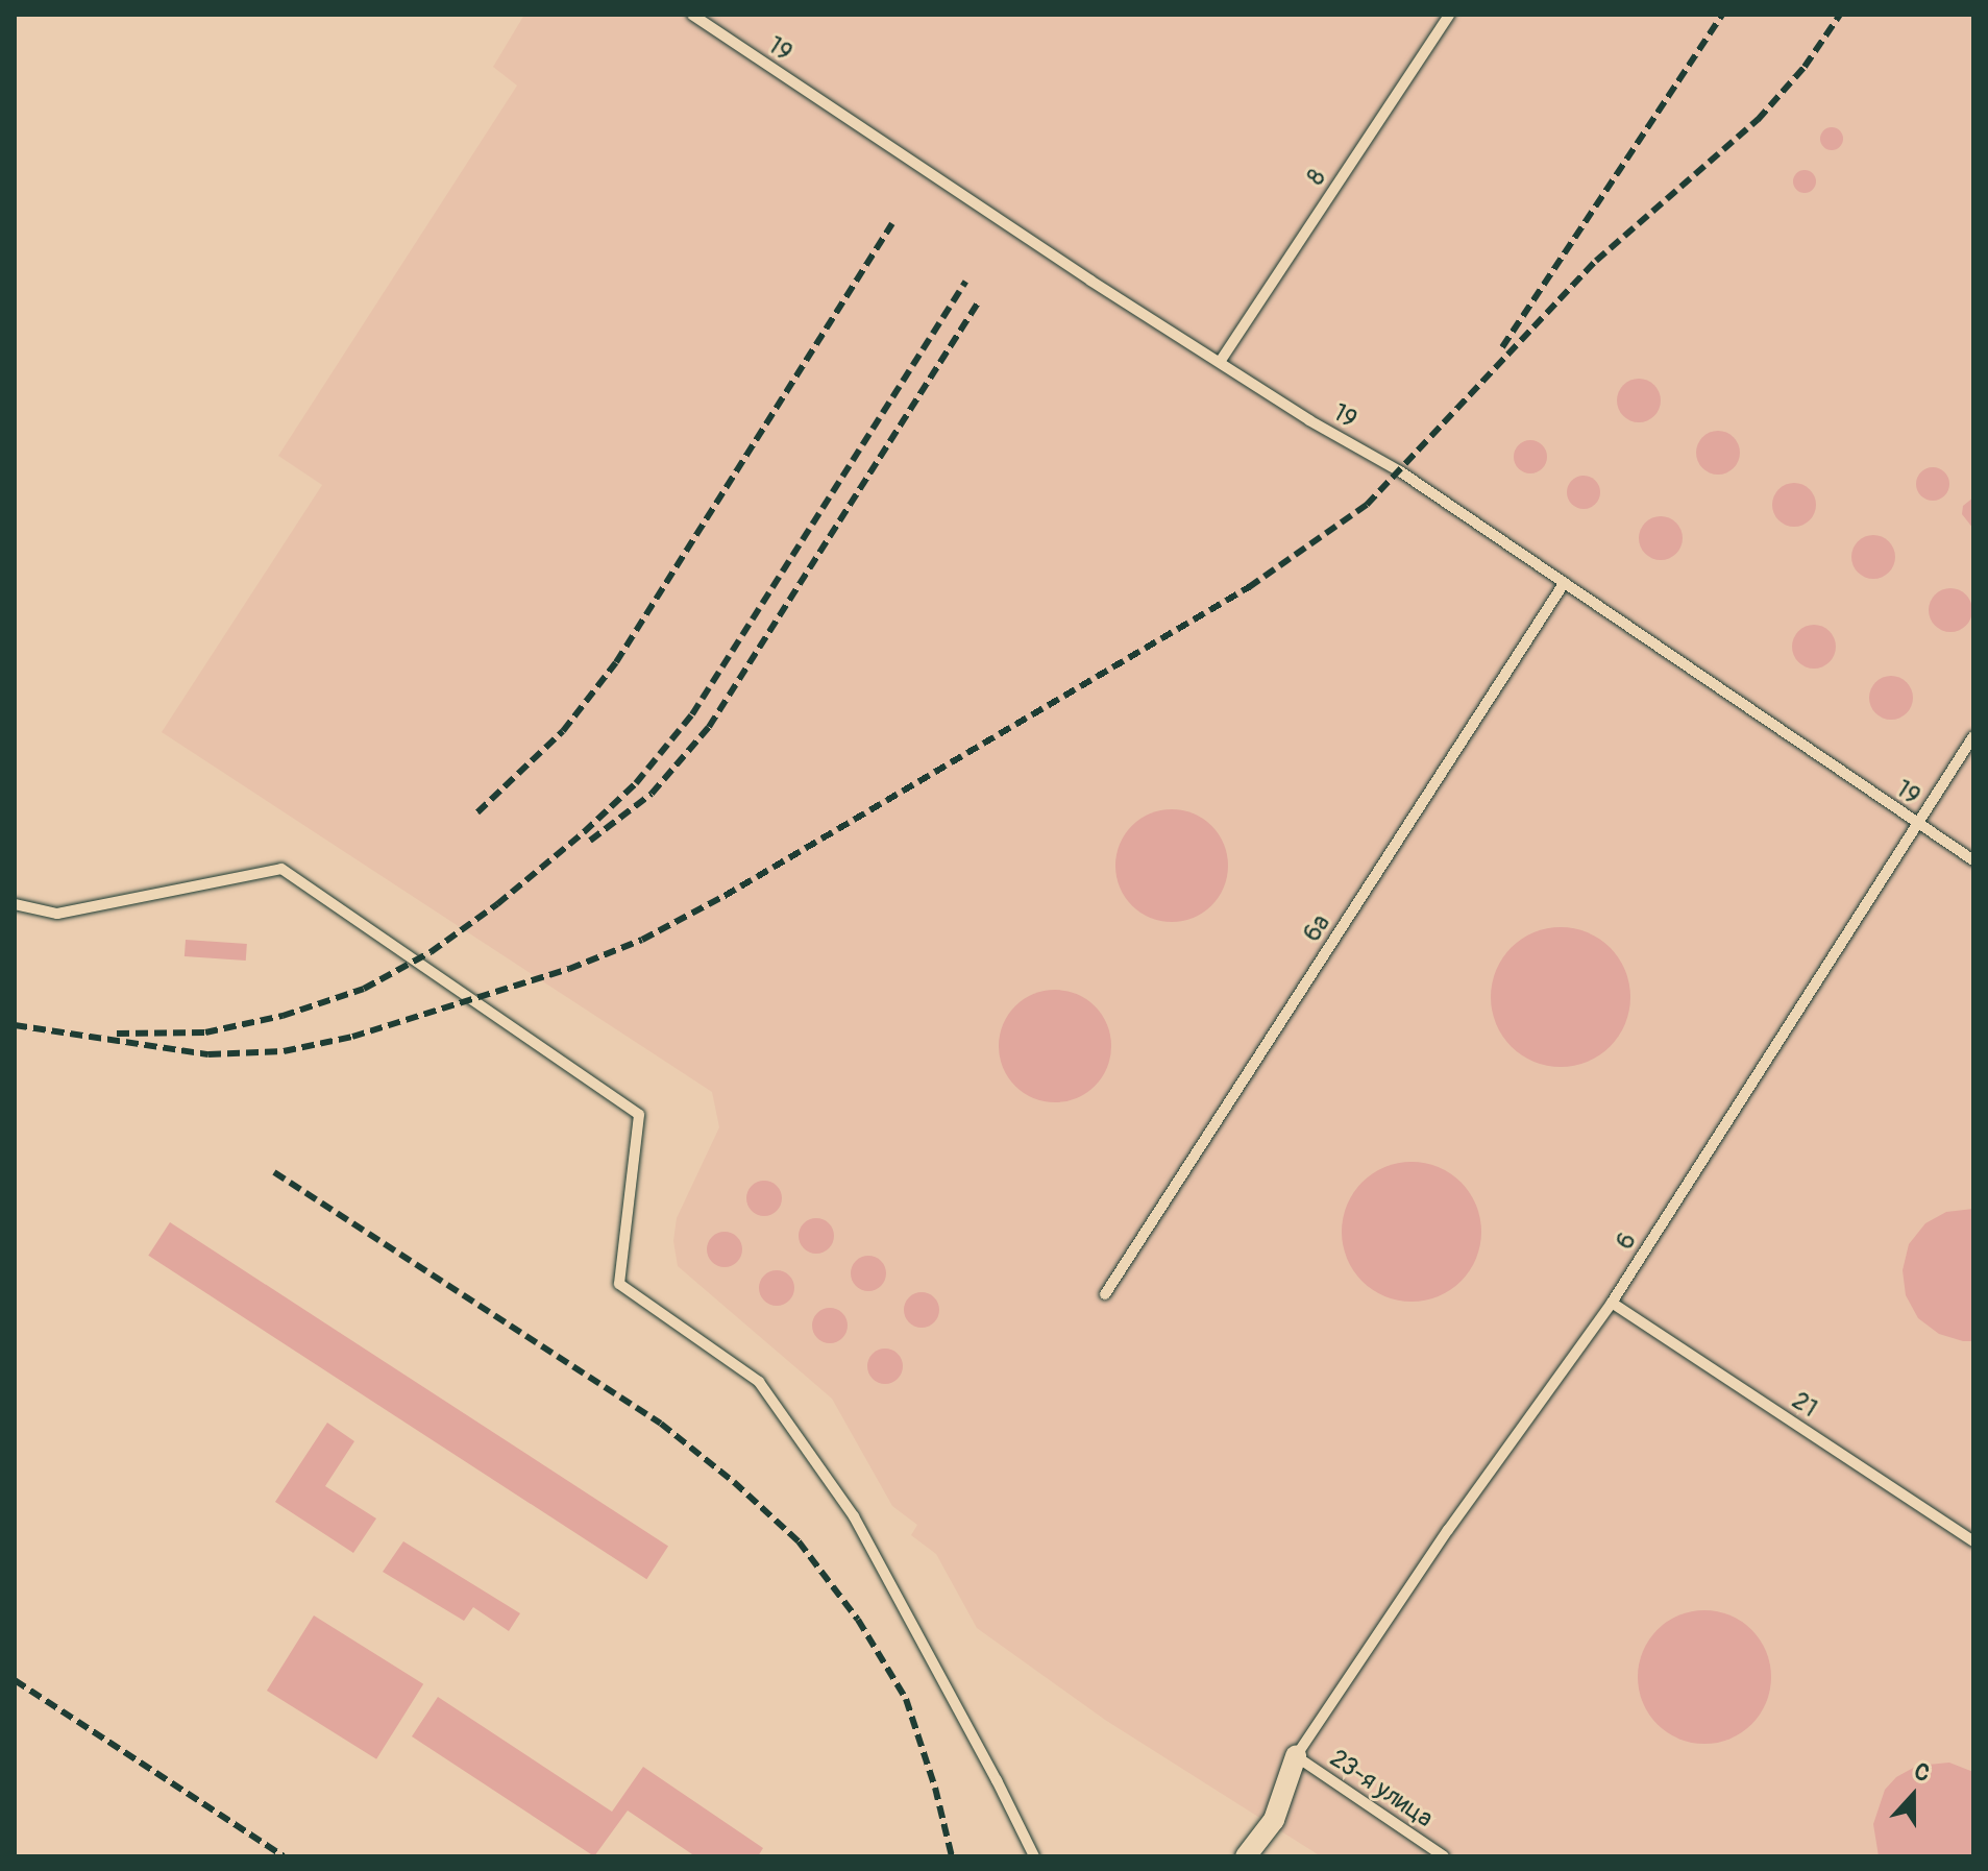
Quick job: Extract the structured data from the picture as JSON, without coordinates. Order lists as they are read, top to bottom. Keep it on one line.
{"streets":{"lane":["19","8","6a","6","21","23-я улица"]},"crossings":[["19","8"],["19","6a"],["19","6"],["6","21"],["6","23-я улица"]],"north":"top"}
